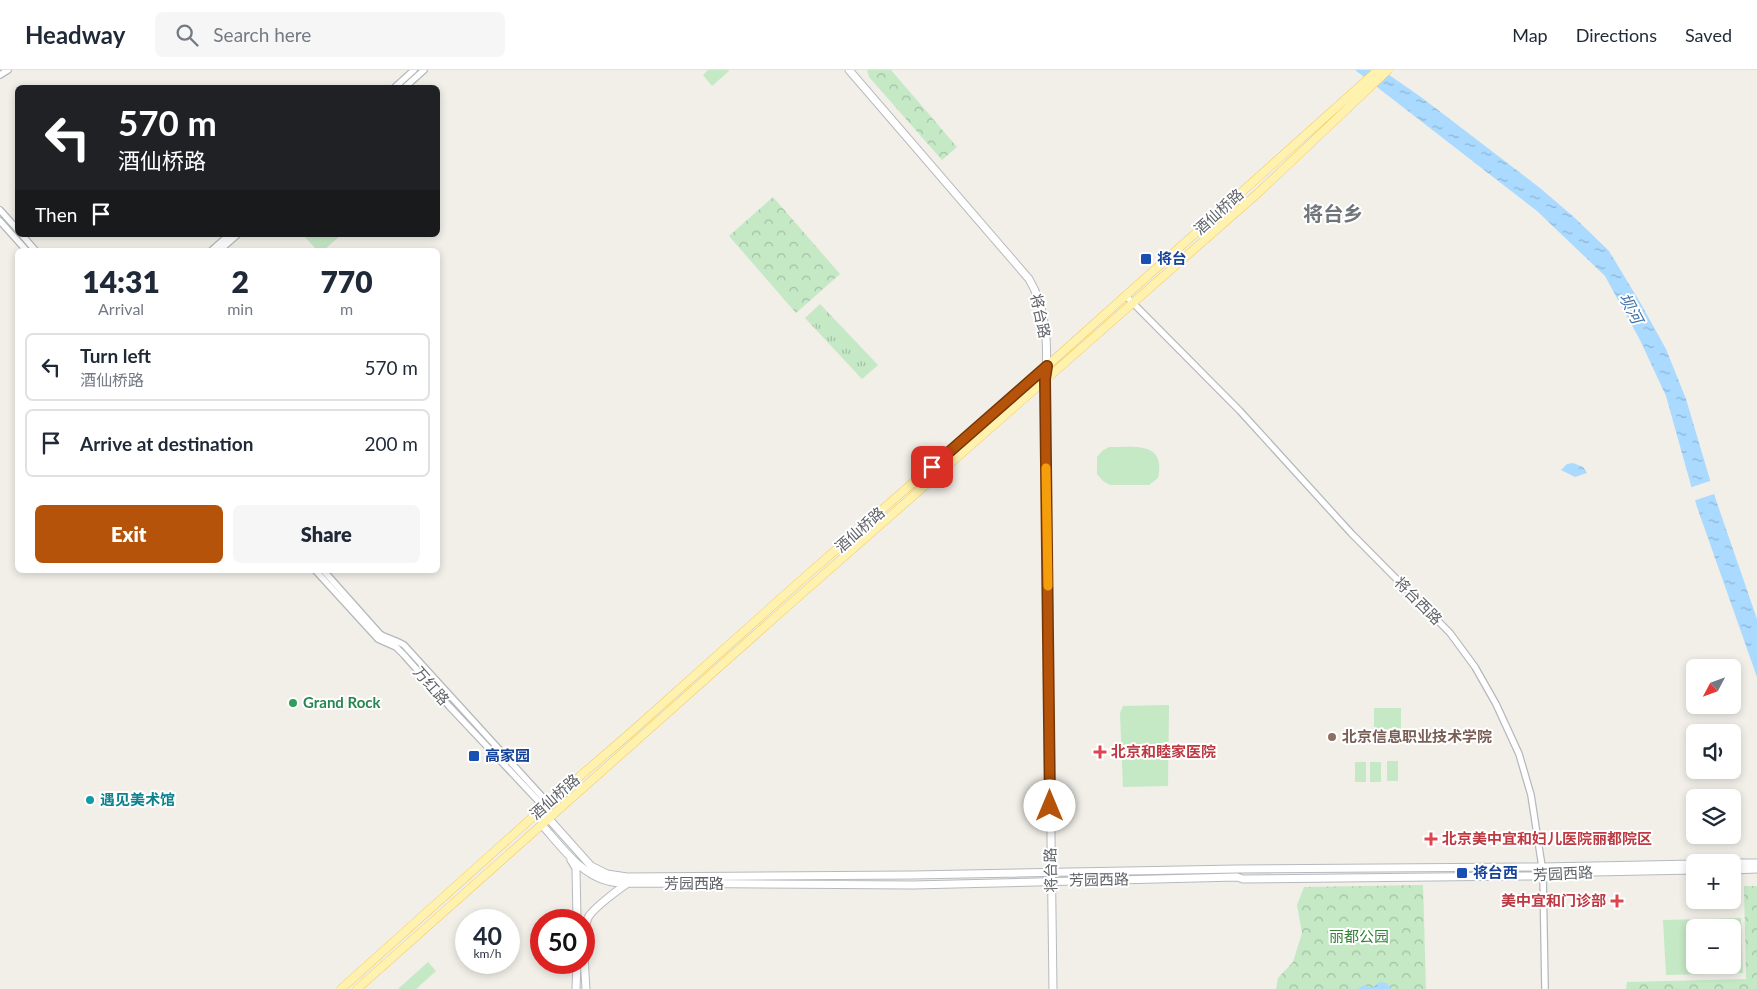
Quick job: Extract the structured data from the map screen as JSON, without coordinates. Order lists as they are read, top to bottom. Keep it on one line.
{"streets":{"main road":["酒仙桥路","将台路","芳园西路"],"street":["将台西路","万红路"]},"crossings":[["酒仙桥路","将台路"],["酒仙桥路","将台西路"],["酒仙桥路","万红路"],["酒仙桥路","芳园西路"],["将台路","芳园西路"],["将台西路","芳园西路"]],"districts":["将台乡"],"water":["坝河"],"parks":["丽都公园"],"places":{"transit":["将台","高家园","将台西"],"other":["Grand Rock","北京信息职业技术学院","遇见美术馆"],"health":["北京和睦家医院","北京美中宜和妇儿医院丽都院区","美中宜和门诊部"]},"north":"bottom left","page":{"header":"Headway","search":"Search here","nav":["Map","Directions","Saved"],"turn":["570 m","酒仙桥路"],"then":"Then","eta":["14:31","Arrival","2","min","770","m"],"list":[{"name":"Turn left","note":"酒仙桥路","value":"570 m"},{"name":"Arrive at destination","value":"200 m"}],"buttons":["Exit","Share"],"map_buttons":["+","−"],"speed":"40 km/h","limit":"50"}}
